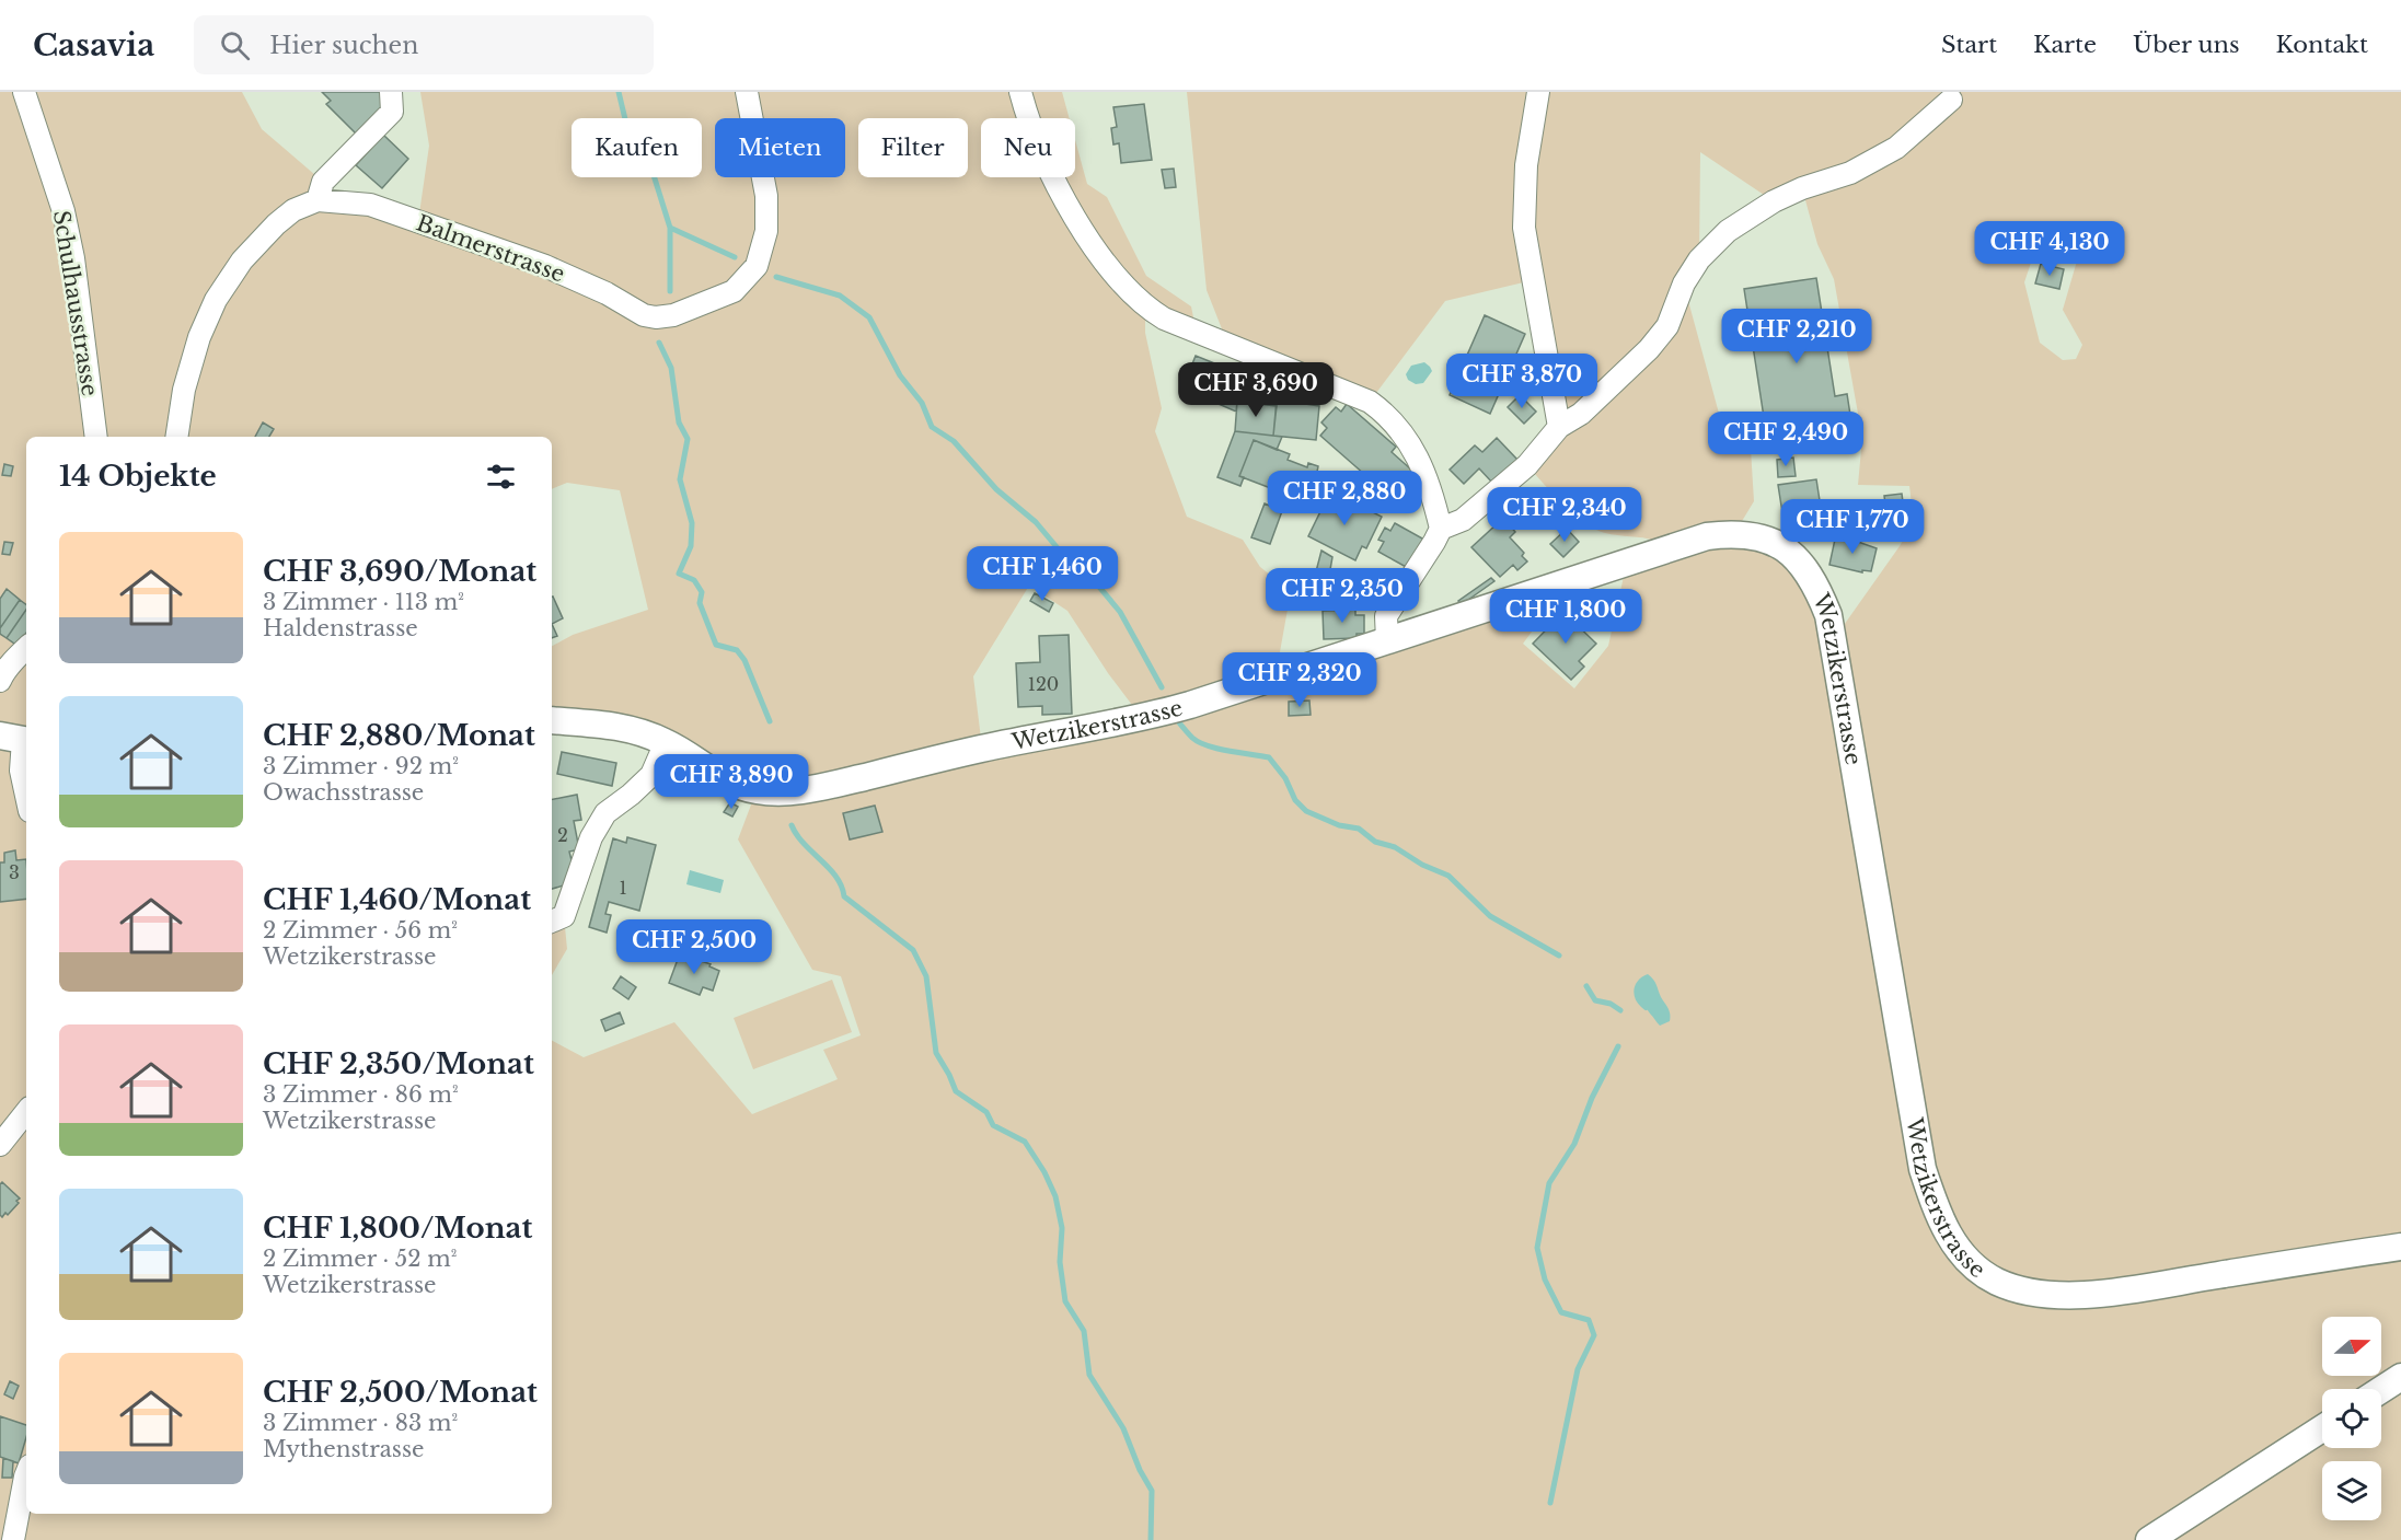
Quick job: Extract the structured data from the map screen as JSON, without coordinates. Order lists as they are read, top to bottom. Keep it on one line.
{"streets":{"street":["Balmerstrasse","Schulhausstrasse","Wetzikerstrasse"]},"house_numbers":["120","2","3","1"],"north":"right","page":{"header":"Casavia","search":"Hier suchen","nav":["Start","Karte","Über uns","Kontakt"],"chip":["Kaufen","Mieten","Filter","Neu"],"price":["CHF 4,130","CHF 2,210","CHF 3,870","CHF 3,690","CHF 2,490","CHF 2,880","CHF 2,340","CHF 1,770","CHF 1,460","CHF 2,350","CHF 1,800","CHF 2,320","CHF 3,890","CHF 2,500"],"heading":"14 Objekte","list":[{"name":"CHF 3,690/Monat","note":"3 Zimmer · 113 m² · Haldenstrasse"},{"name":"CHF 2,880/Monat","note":"3 Zimmer · 92 m² · Owachsstrasse"},{"name":"CHF 1,460/Monat","note":"2 Zimmer · 56 m² · Wetzikerstrasse"},{"name":"CHF 2,350/Monat","note":"3 Zimmer · 86 m² · Wetzikerstrasse"},{"name":"CHF 1,800/Monat","note":"2 Zimmer · 52 m² · Wetzikerstrasse"},{"name":"CHF 2,500/Monat","note":"3 Zimmer · 83 m² · Mythenstrasse"}]}}
